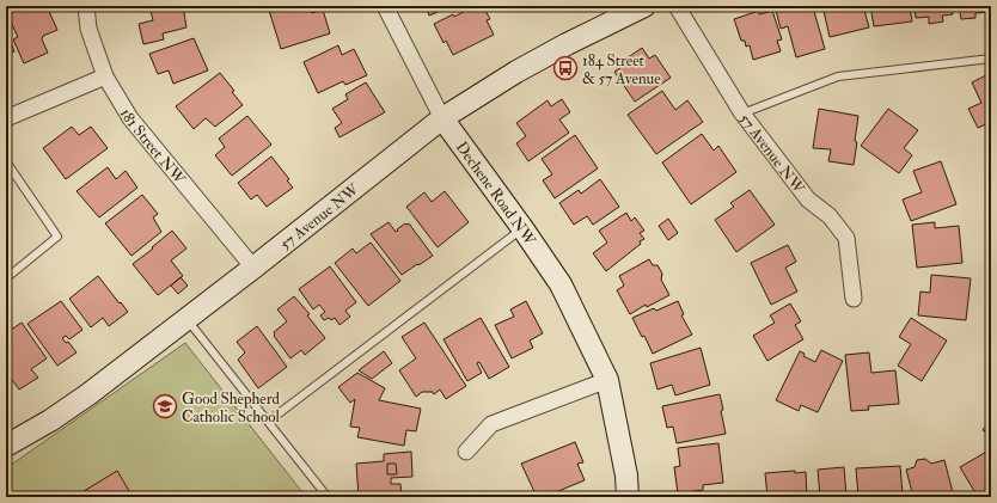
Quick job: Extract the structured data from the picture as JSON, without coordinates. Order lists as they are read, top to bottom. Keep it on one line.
{"streets":{"street":["181 Street NW","57 Avenue NW","Dechene Road NW"]},"crossings":[["181 Street NW","57 Avenue NW"],["57 Avenue NW","Dechene Road NW"]],"places":{"bus stop":["184 Street & 57 Avenue"],"school or university":["Good Shepherd Catholic School"]}}
